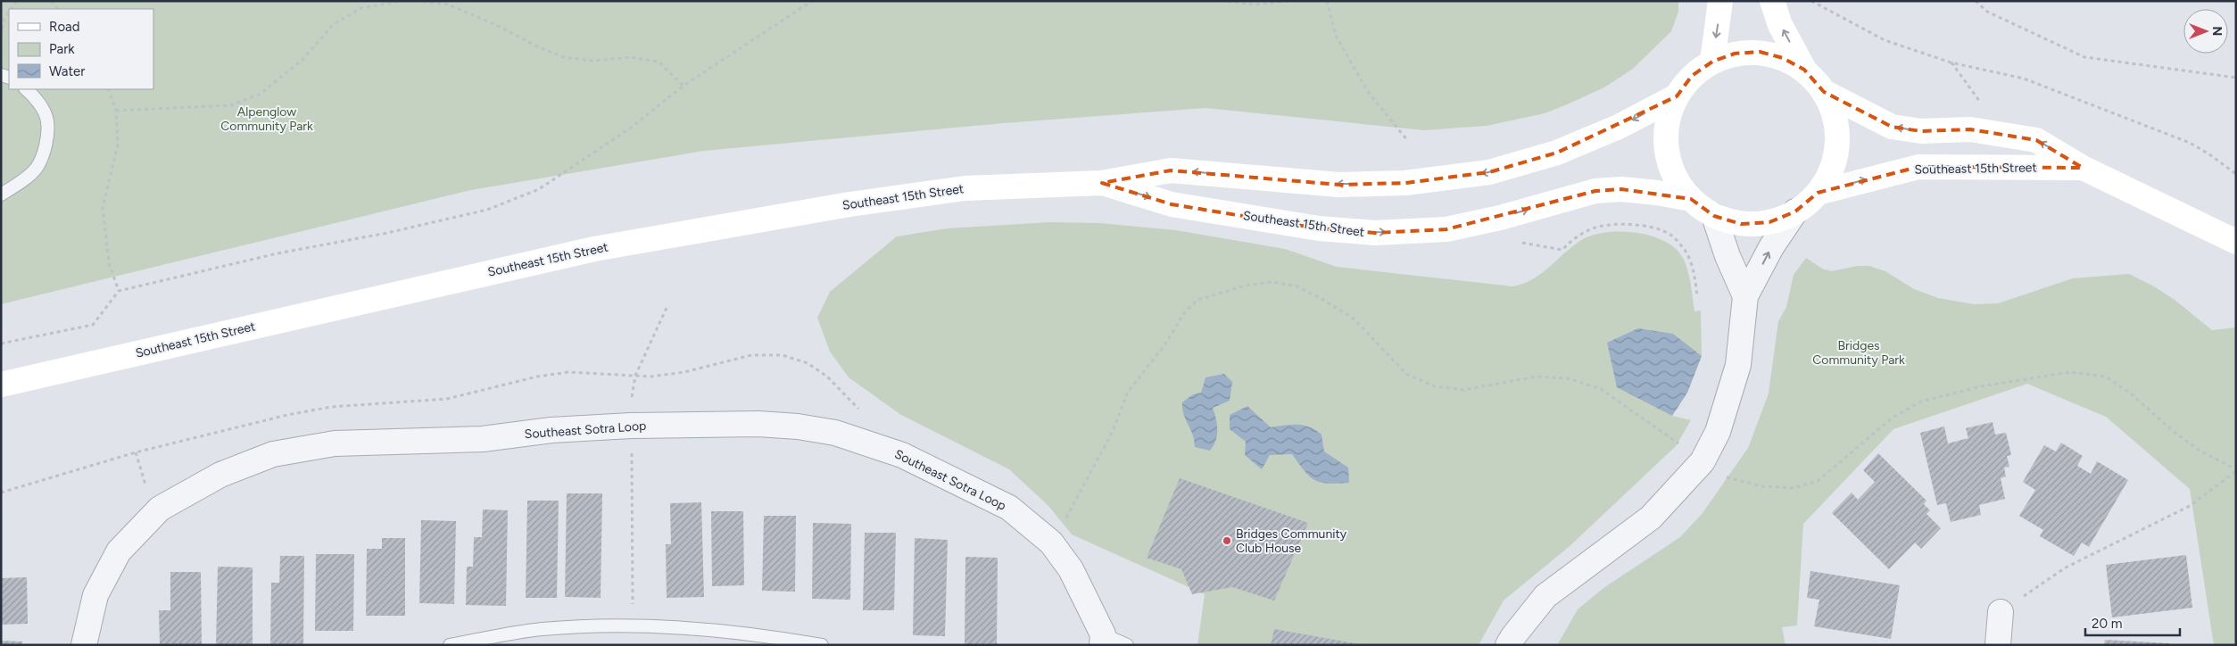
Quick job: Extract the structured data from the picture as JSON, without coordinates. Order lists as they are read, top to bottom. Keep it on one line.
{"streets":{"main road":["Southeast 15th Street"],"street":["Southeast Sotra Loop"]},"parks":["Alpenglow Community Park","Bridges Community Park"],"places":["Bridges Community Club House"],"legend":["Road","Park","Water"],"scale_bar":"20 m","north":"right"}
